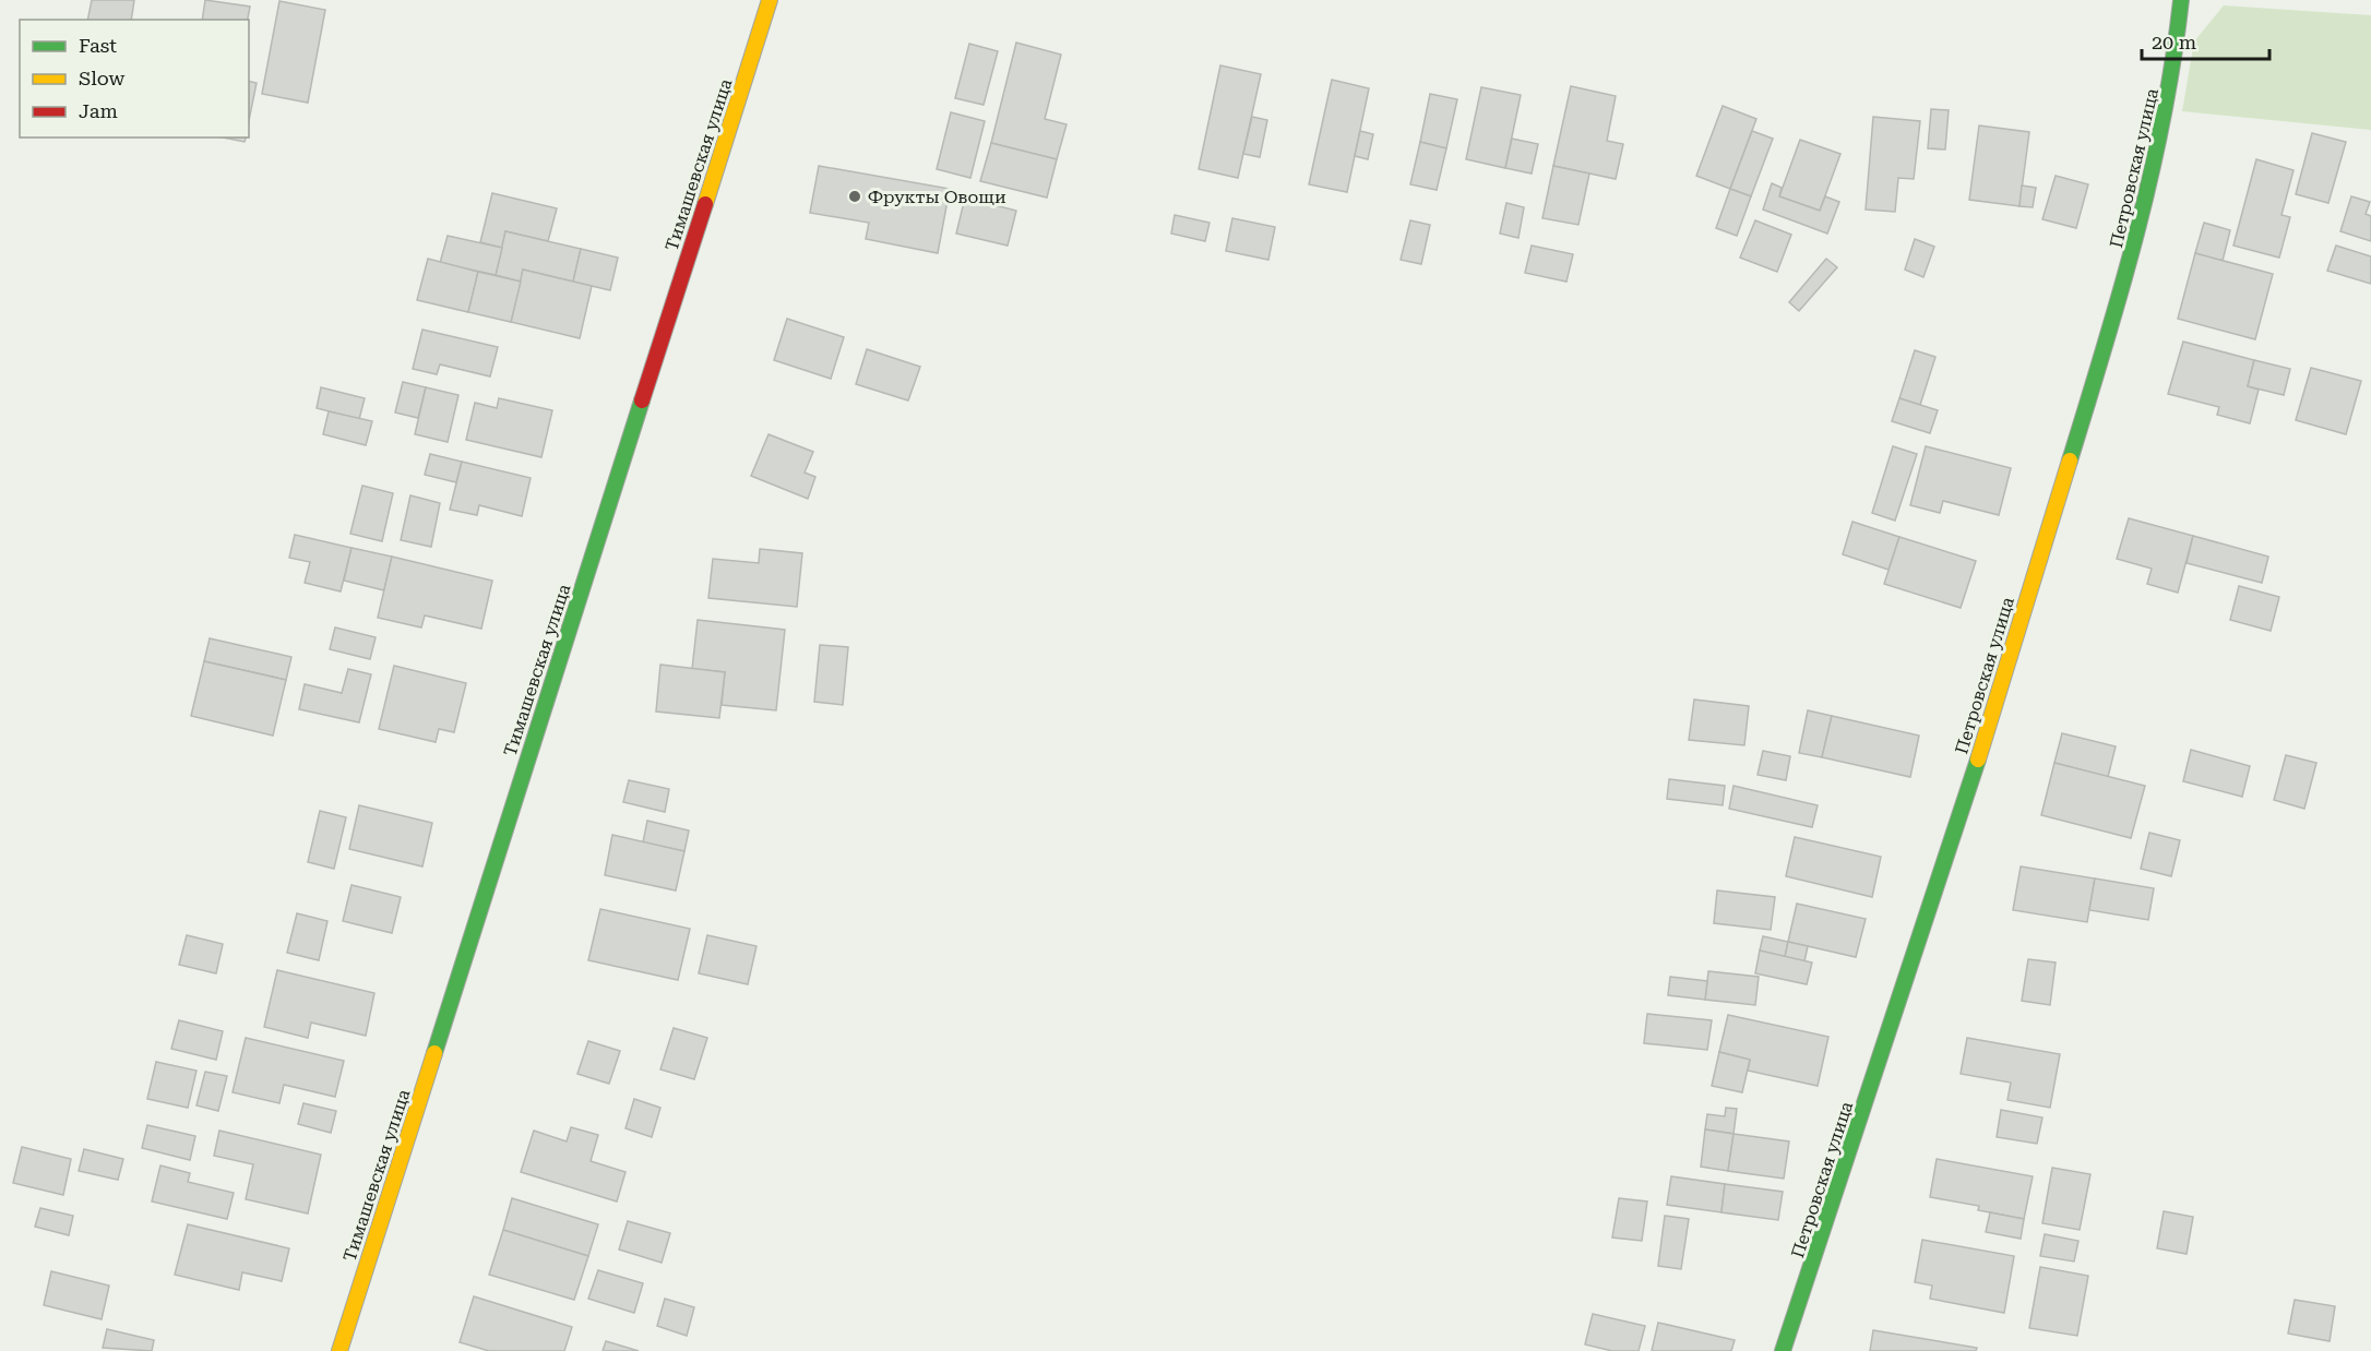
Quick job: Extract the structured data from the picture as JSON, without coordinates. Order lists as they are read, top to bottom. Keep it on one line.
{"streets":{"street":["Тимашевская улица","Петровская улица"]},"places":["Фрукты Овощи"],"legend":["Fast","Slow","Jam"],"scale_bar":"20 m"}
